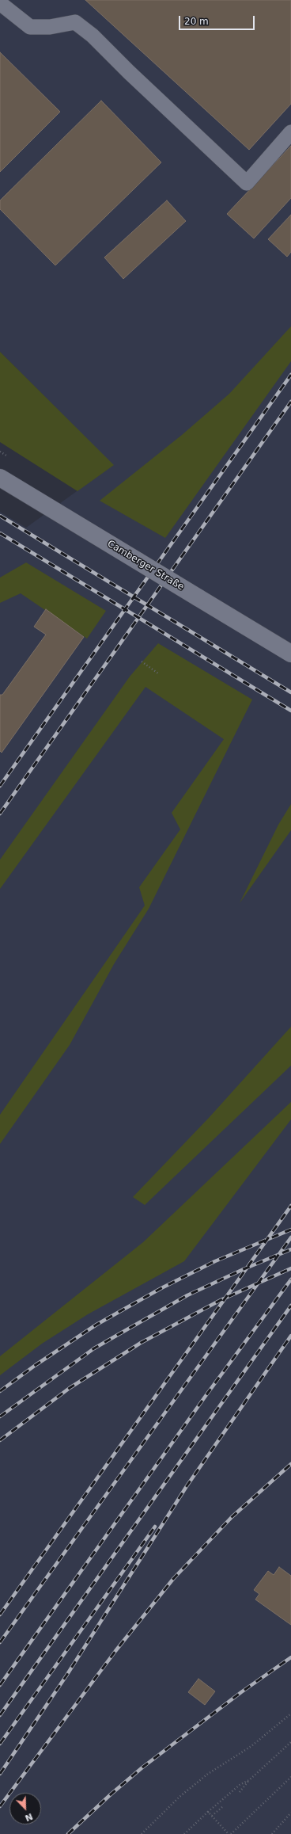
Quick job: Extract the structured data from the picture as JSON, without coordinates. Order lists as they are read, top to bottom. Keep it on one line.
{"streets":{"street":["Camberger Straße"]},"scale_bar":"20 m","north":"bottom right"}
